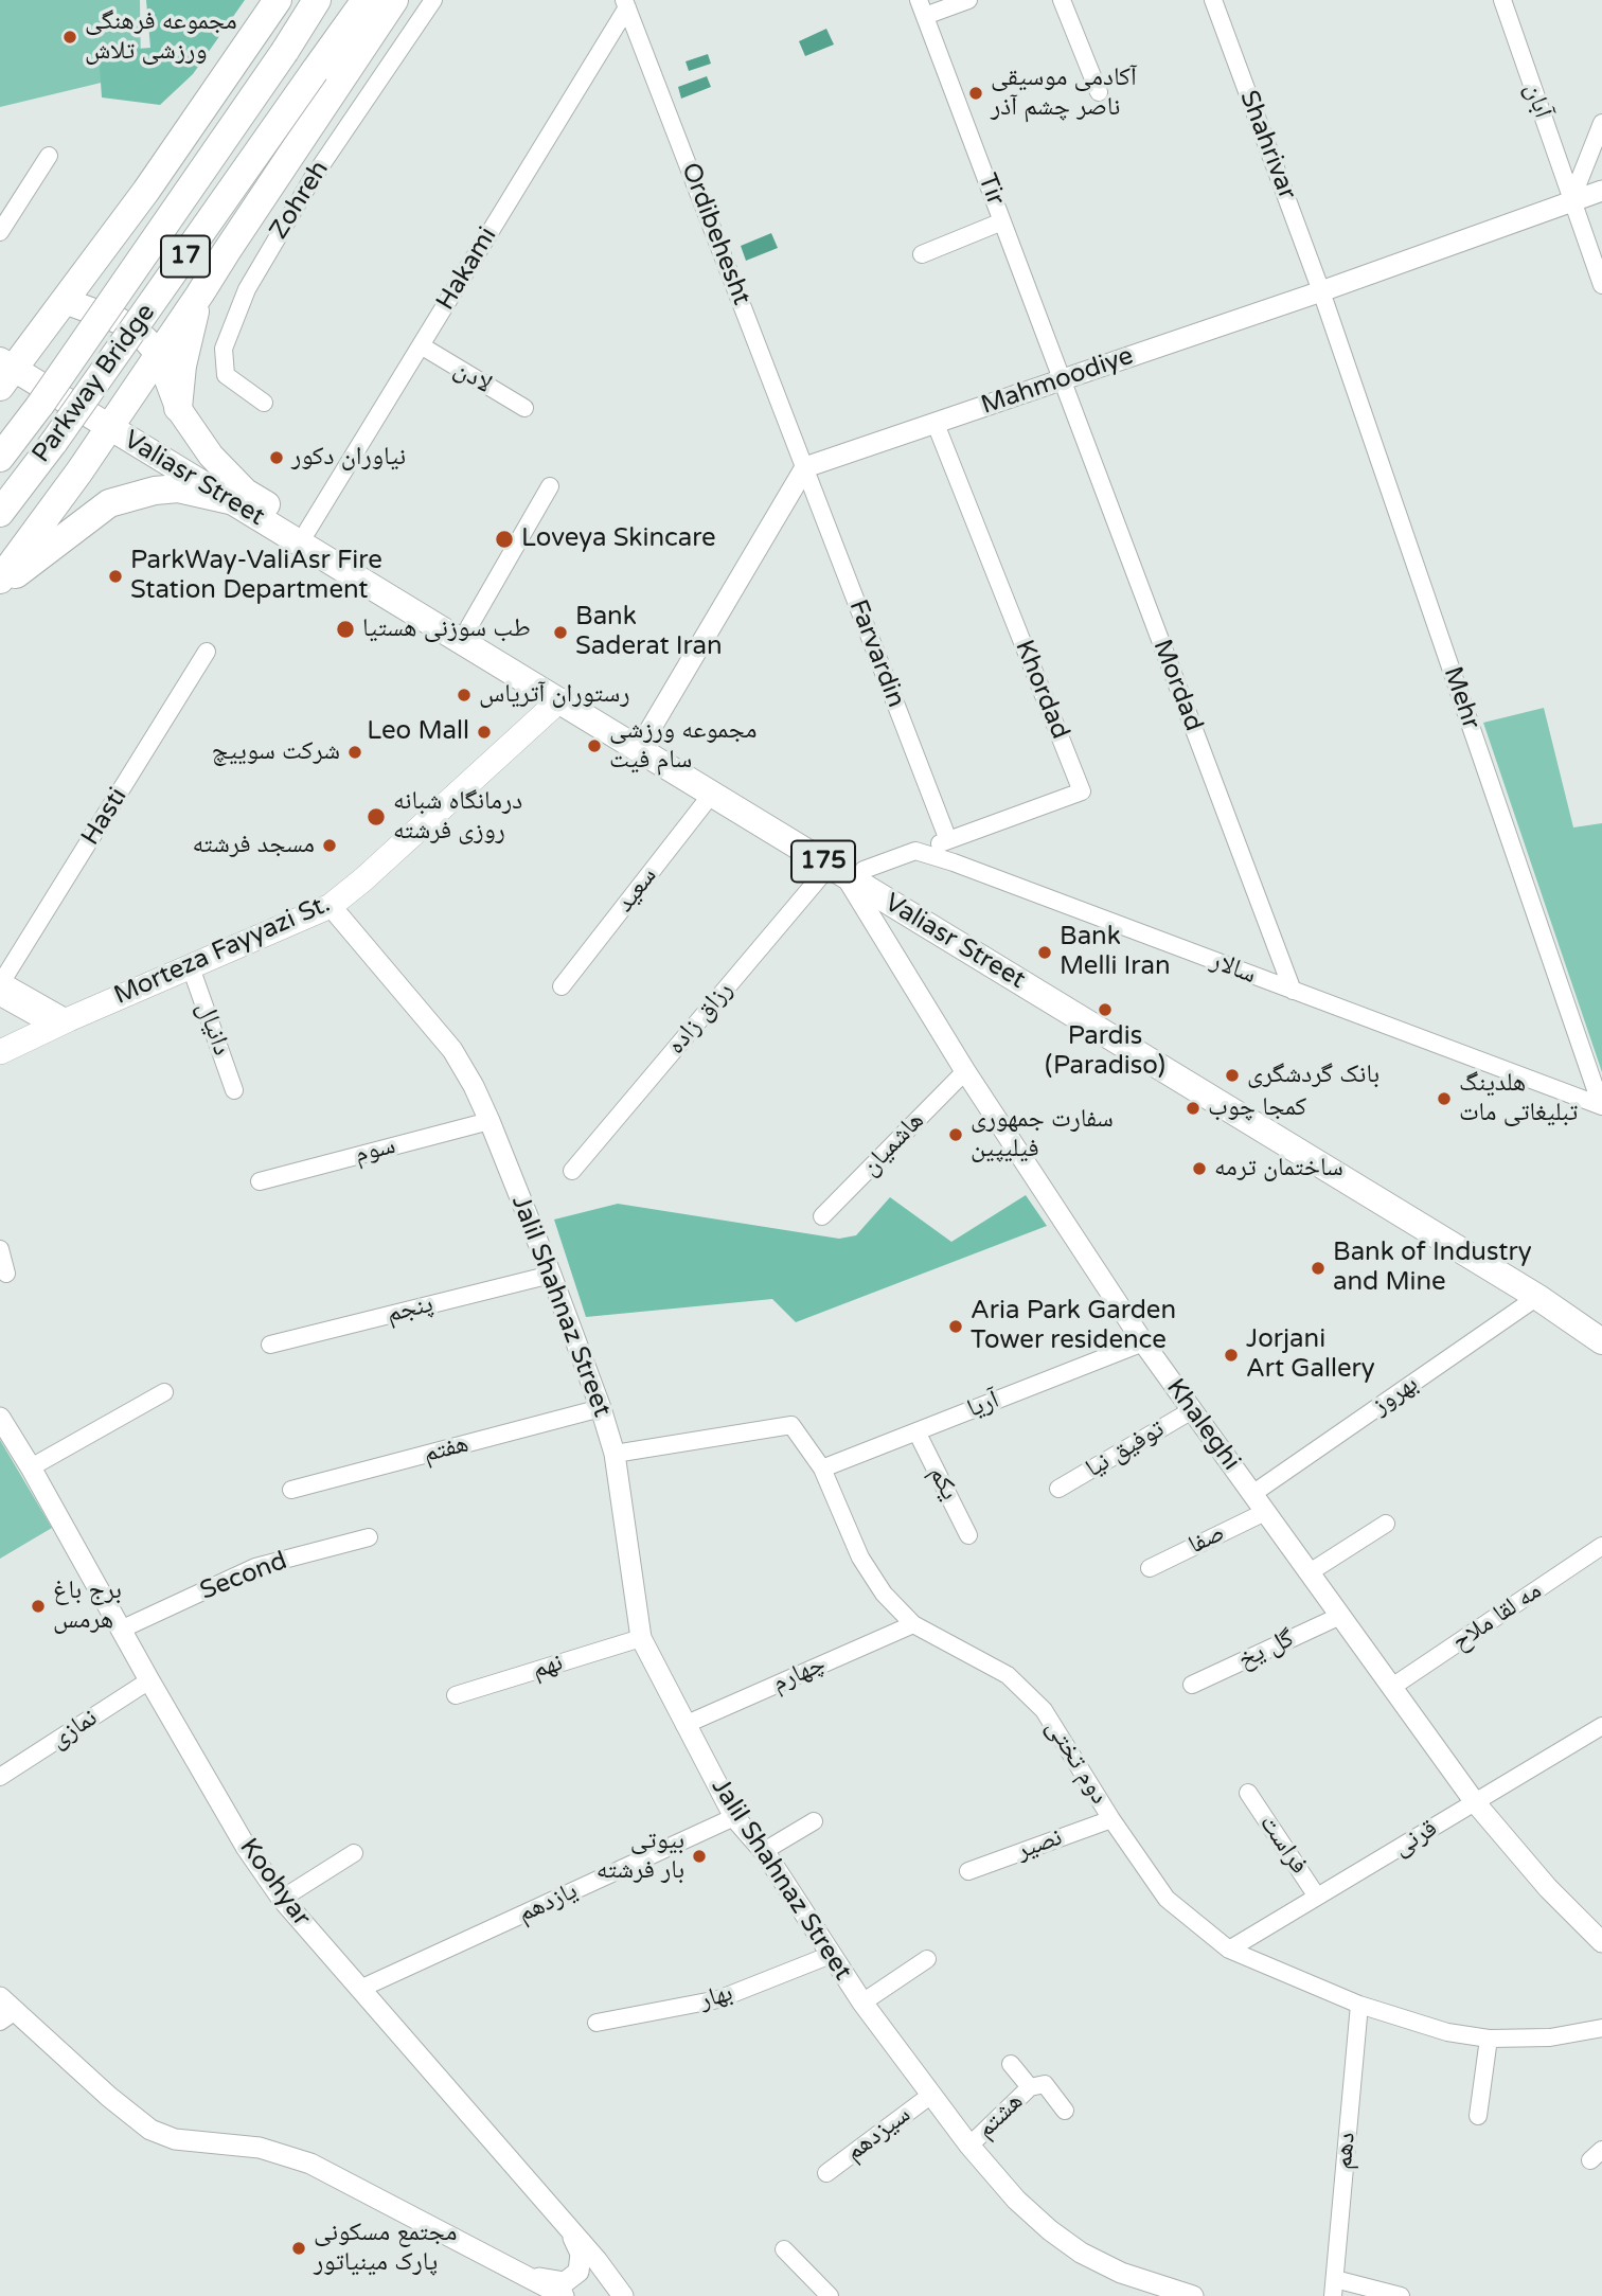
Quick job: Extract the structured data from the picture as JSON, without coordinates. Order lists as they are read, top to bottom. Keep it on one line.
{"streets":{"highway":["17","Parkway Bridge"],"main road":["Valiasr Street","175","Morteza Fayyazi St."],"street":["آبان","Shahrivar","Tir","Zohreh","Ordibehesht","Hakami","لادن","Mahmoodiye","Farvardin","Mordad","Khordad","Mehr","Hasti","سعید","سالار","رزاق زاده","دانیال","هاشمیان","سوم","Jalil Shahnaz Street","پنجم","بهروز","آریا","Khaleghi","هفتم","توفیق نیا","یکم","صفا","Second","مه لقا ملاح","گل یخ","نهم","چهارم","نمازی","دوم تختی","قرنی","نصیر","فراست","Koohyar","یازدهم","بهار","هشتم","سیزدهم","دهم"]},"crossings":[["آبان","Mahmoodiye"],["Shahrivar","Mahmoodiye"],["Shahrivar","Mehr"],["Tir","Mahmoodiye"],["Tir","Mordad"],["Ordibehesht","Hakami"],["Ordibehesht","Mahmoodiye"],["Ordibehesht","Farvardin"],["Hakami","لادن"],["Hakami","Valiasr Street"],["Mahmoodiye","Farvardin"],["Mahmoodiye","Mordad"],["Mahmoodiye","Khordad"],["Mahmoodiye","Mehr"],["Valiasr Street","سعید"],["Valiasr Street","Morteza Fayyazi St."],["Valiasr Street","رزاق زاده"],["Valiasr Street","بهروز"],["Valiasr Street","Khaleghi"],["Farvardin","Khordad"],["Mordad","سالار"],["Khordad","سالار"],["Mehr","سالار"],["Morteza Fayyazi St.","دانیال"],["Morteza Fayyazi St.","Jalil Shahnaz Street"],["رزاق زاده","Khaleghi"],["هاشمیان","Khaleghi"],["سوم","Jalil Shahnaz Street"],["Jalil Shahnaz Street","پنجم"],["Jalil Shahnaz Street","هفتم"],["Jalil Shahnaz Street","نهم"],["Jalil Shahnaz Street","چهارم"],["Jalil Shahnaz Street","دوم تختی"],["Jalil Shahnaz Street","یازدهم"],["Jalil Shahnaz Street","بهار"],["Jalil Shahnaz Street","هشتم"],["Jalil Shahnaz Street","سیزدهم"],["بهروز","Khaleghi"],["آریا","Khaleghi"],["آریا","یکم"],["آریا","دوم تختی"],["Khaleghi","توفیق نیا"],["Khaleghi","صفا"],["Khaleghi","مه لقا ملاح"],["Khaleghi","گل یخ"],["Khaleghi","قرنی"],["Second","Koohyar"],["چهارم","دوم تختی"],["نمازی","Koohyar"],["دوم تختی","قرنی"],["دوم تختی","نصیر"],["دوم تختی","دهم"],["قرنی","فراست"],["Koohyar","یازدهم"]],"places":["مجموعه فرهنگی ورزشی تلاش","آکادمی موسیقی ناصر چشم آذر","نیاوران دکور","Loveya Skincare","ParkWay-ValiAsr Fire Station Department","طب سوزنی هستیا","Bank Saderat Iran","رستوران آتریاس","Leo Mall","مجموعه ورزشی سام فیت","شرکت سوییچ","درمانگاه شبانه روزی فرشته","مسجد فرشته","Bank Melli Iran","Pardis (Paradiso)","بانک گردشگری","هلدینگ تبلیغاتی مات","کمجا چوب","سفارت جمهوری فیلیپین","ساختمان ترمه","Bank of Industry and Mine","Aria Park Garden Tower residence","Jorjani Art Gallery","برج باغ هرمس","بیوتی بار فرشته","مجتمع مسکونی پارک مینیاتور"]}
